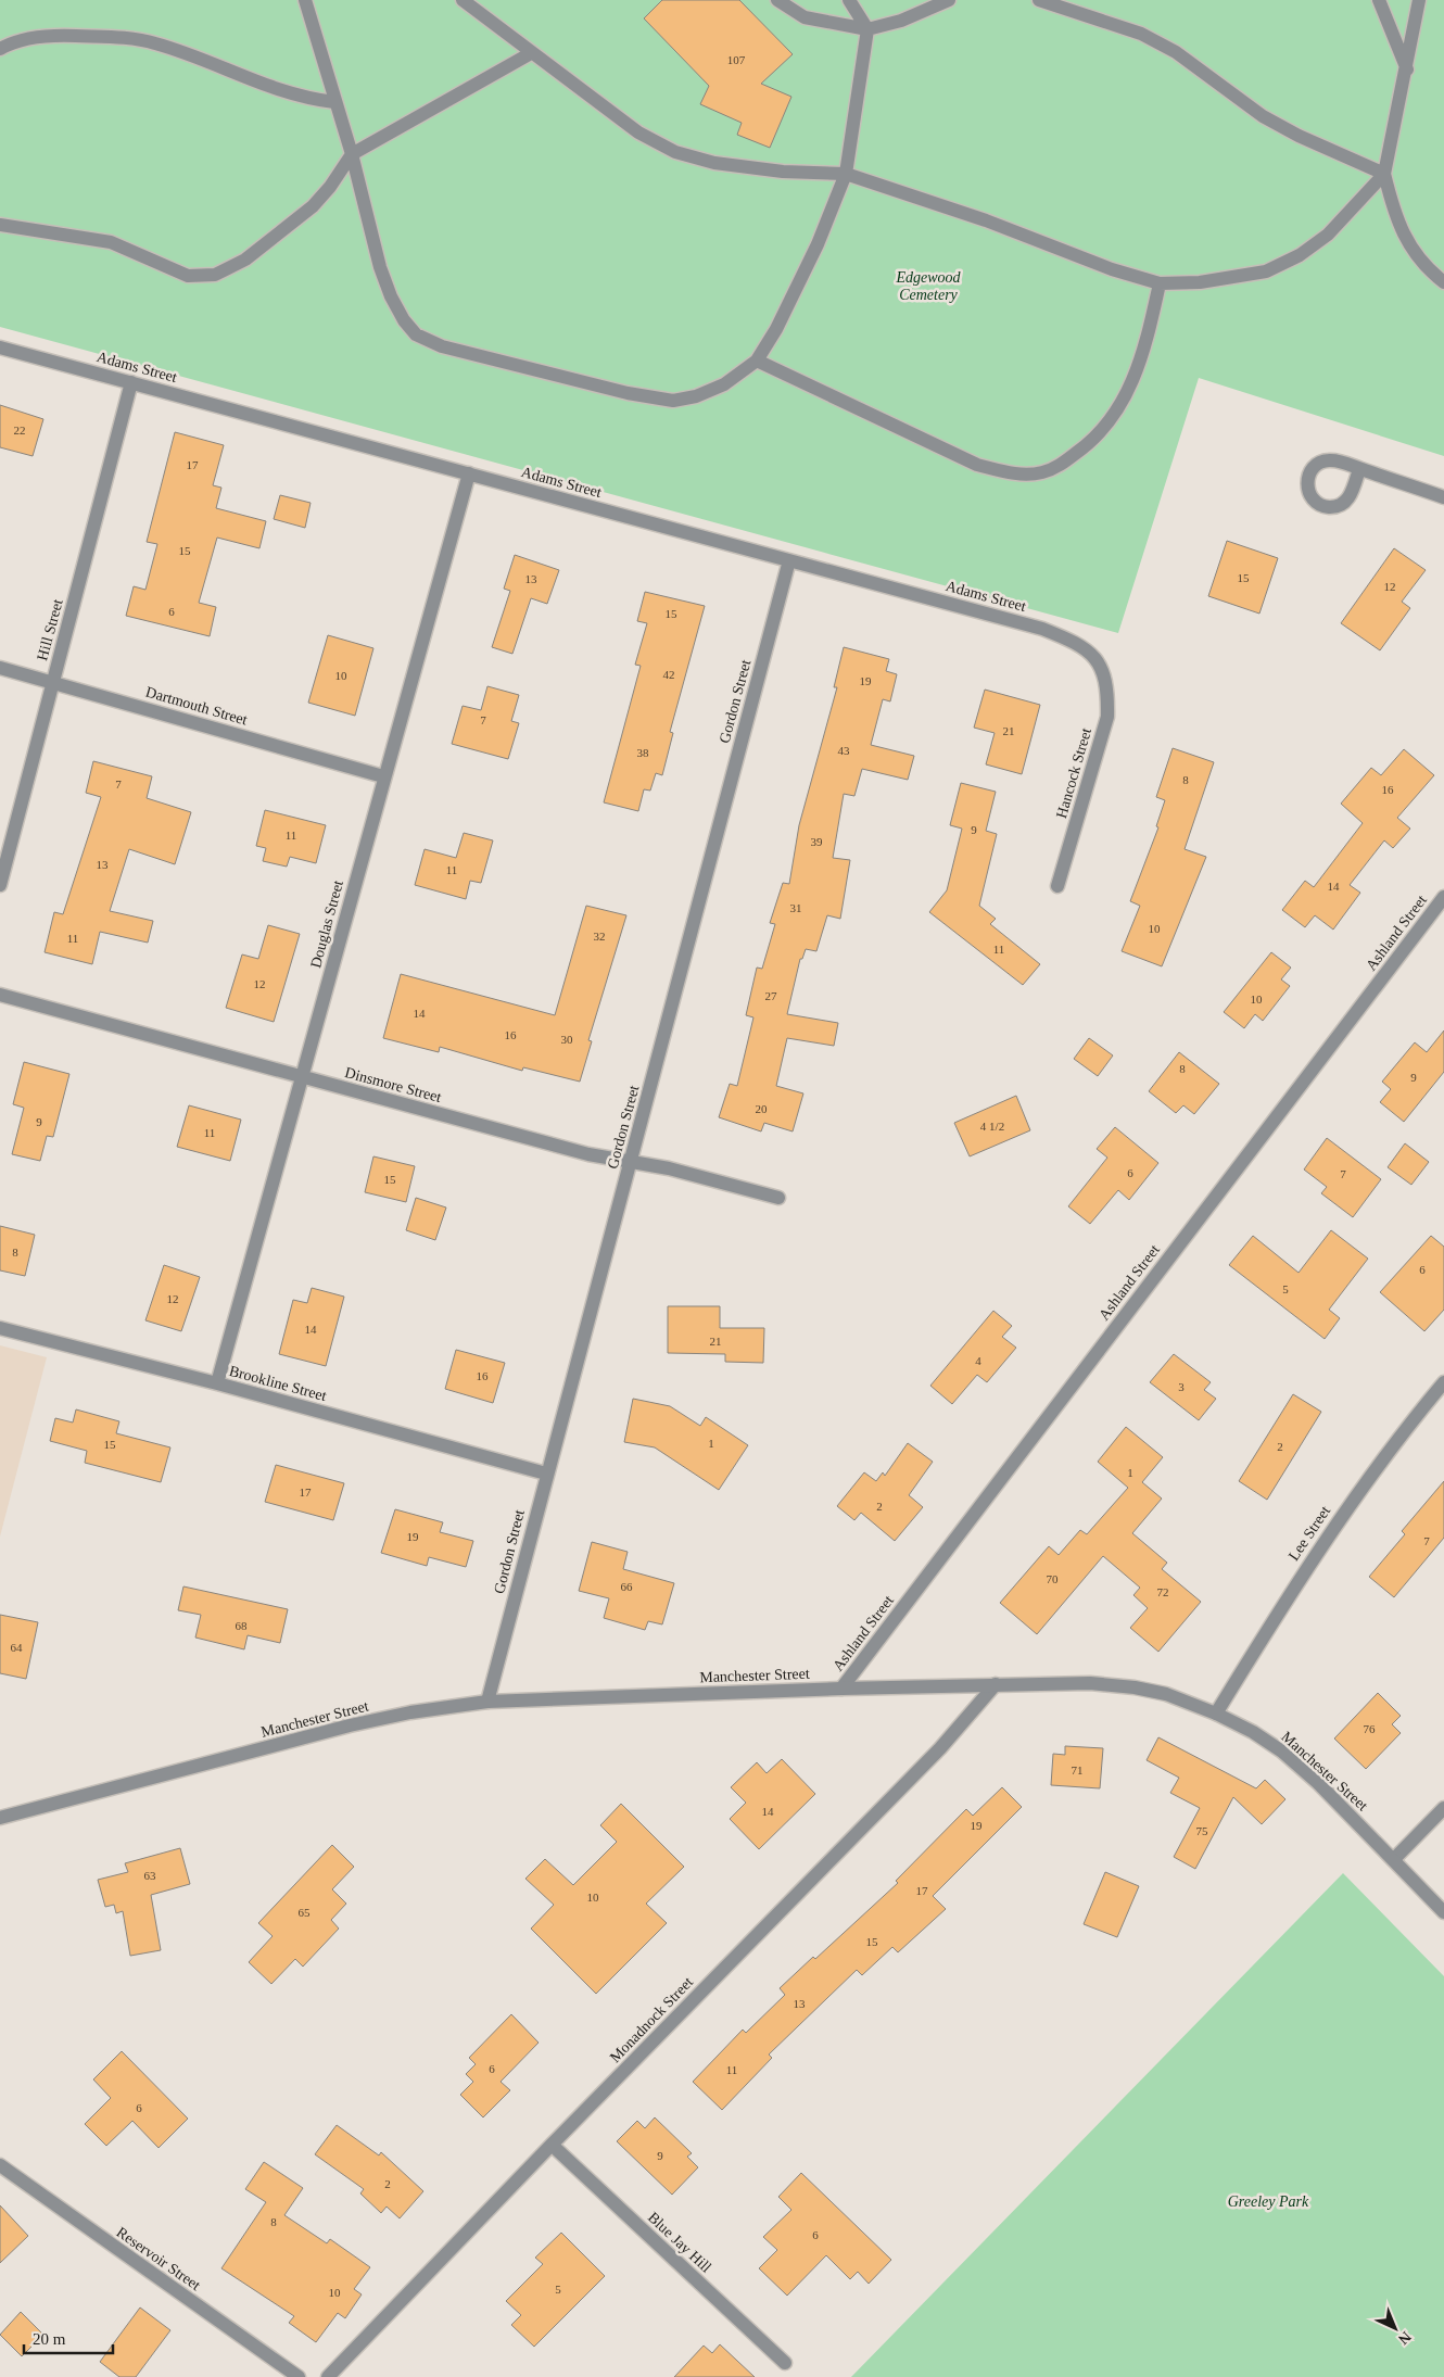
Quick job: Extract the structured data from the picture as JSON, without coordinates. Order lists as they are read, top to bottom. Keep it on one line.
{"streets":{"street":["Adams Street","Hill Street","Gordon Street","Dartmouth Street","Hancock Street","Douglas Street","Ashland Street","Dinsmore Street","Brookline Street","Lee Street","Manchester Street","Monadnock Street","Blue Jay Hill","Reservoir Street"]},"crossings":[["Adams Street","Hill Street"],["Adams Street","Gordon Street"],["Adams Street","Hancock Street"],["Adams Street","Douglas Street"],["Hill Street","Dartmouth Street"],["Gordon Street","Dinsmore Street"],["Gordon Street","Brookline Street"],["Gordon Street","Manchester Street"],["Dartmouth Street","Douglas Street"],["Douglas Street","Dinsmore Street"],["Douglas Street","Brookline Street"],["Ashland Street","Manchester Street"],["Lee Street","Manchester Street"],["Manchester Street","Monadnock Street"],["Monadnock Street","Blue Jay Hill"]],"parks":["Edgewood Cemetery","Greeley Park"],"house_numbers":["107","22","17","15","15","13","12","6","15","42","10","19","7","21","43","38","8","7","16","9","11","39","13","11","14","31","10","32","11","11","12","27","10","14","16","30","8","9","20","9","4 1/2","11","6","7","15","8","6","5","12","14","21","4","16","3","1","15","2","1","17","2","19","7","70","66","72","68","64","76","71","14","19","75","63","17","10","65","15","13","6","11","6","9","2","8","6","5","10"],"scale_bar":"20 m","north":"bottom right"}
